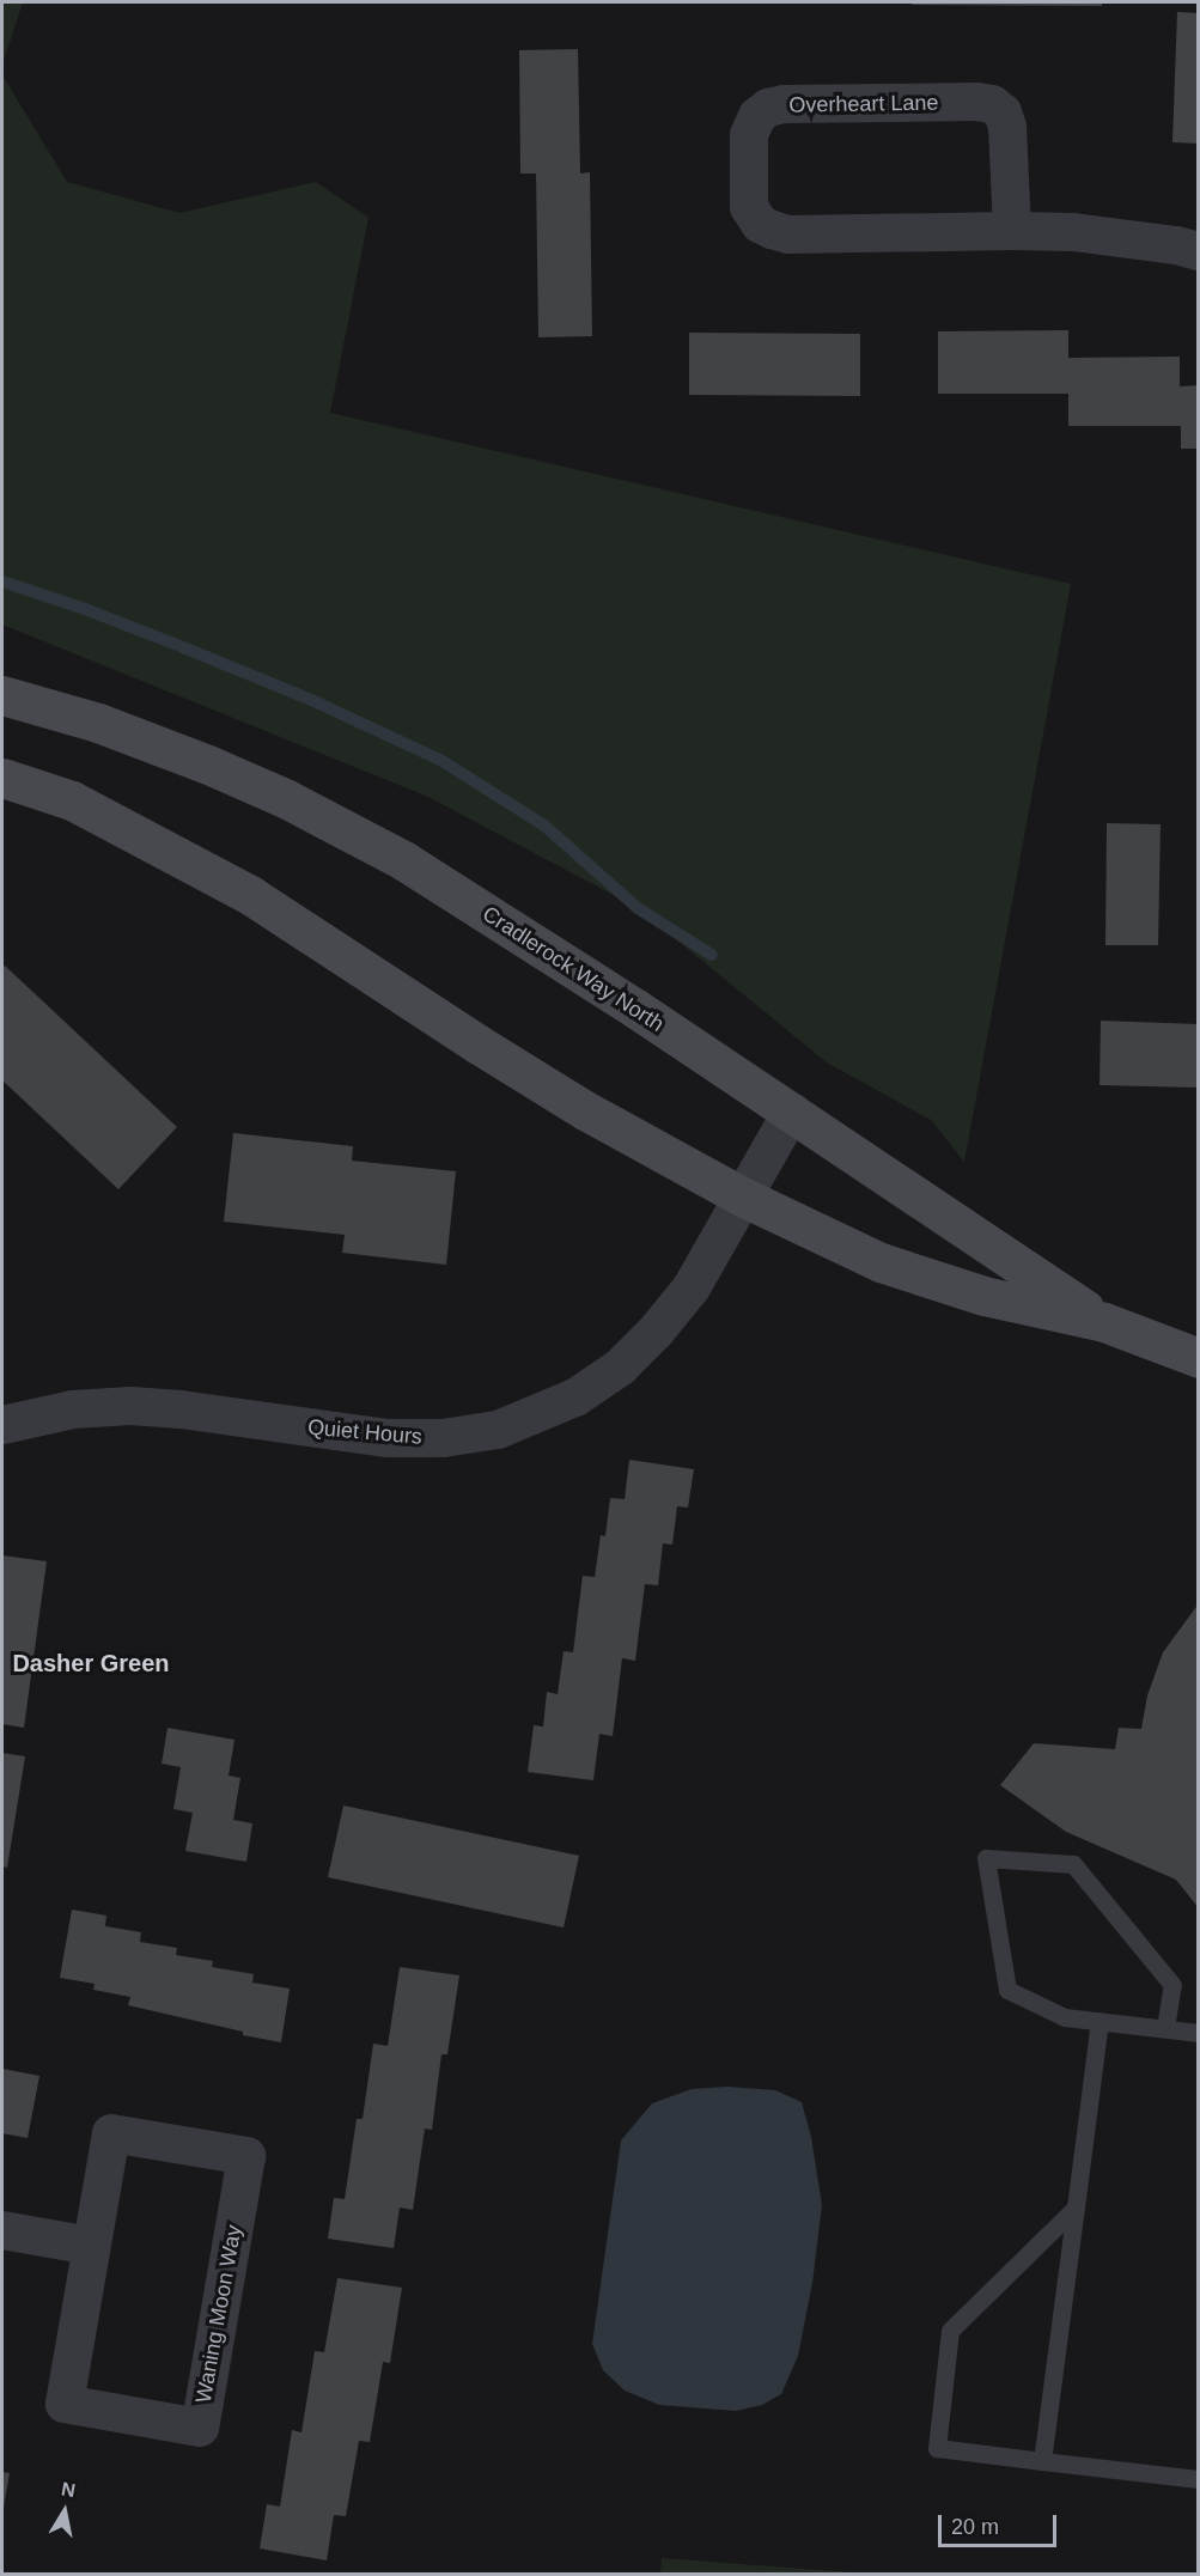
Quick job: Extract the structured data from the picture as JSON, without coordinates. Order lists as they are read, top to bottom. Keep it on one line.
{"streets":{"street":["Overheart Lane","Cradlerock Way North","Quiet Hours","Waning Moon Way"]},"crossings":[["Cradlerock Way North","Quiet Hours"]],"districts":["Dasher Green"],"scale_bar":"20 m","north":"top"}
